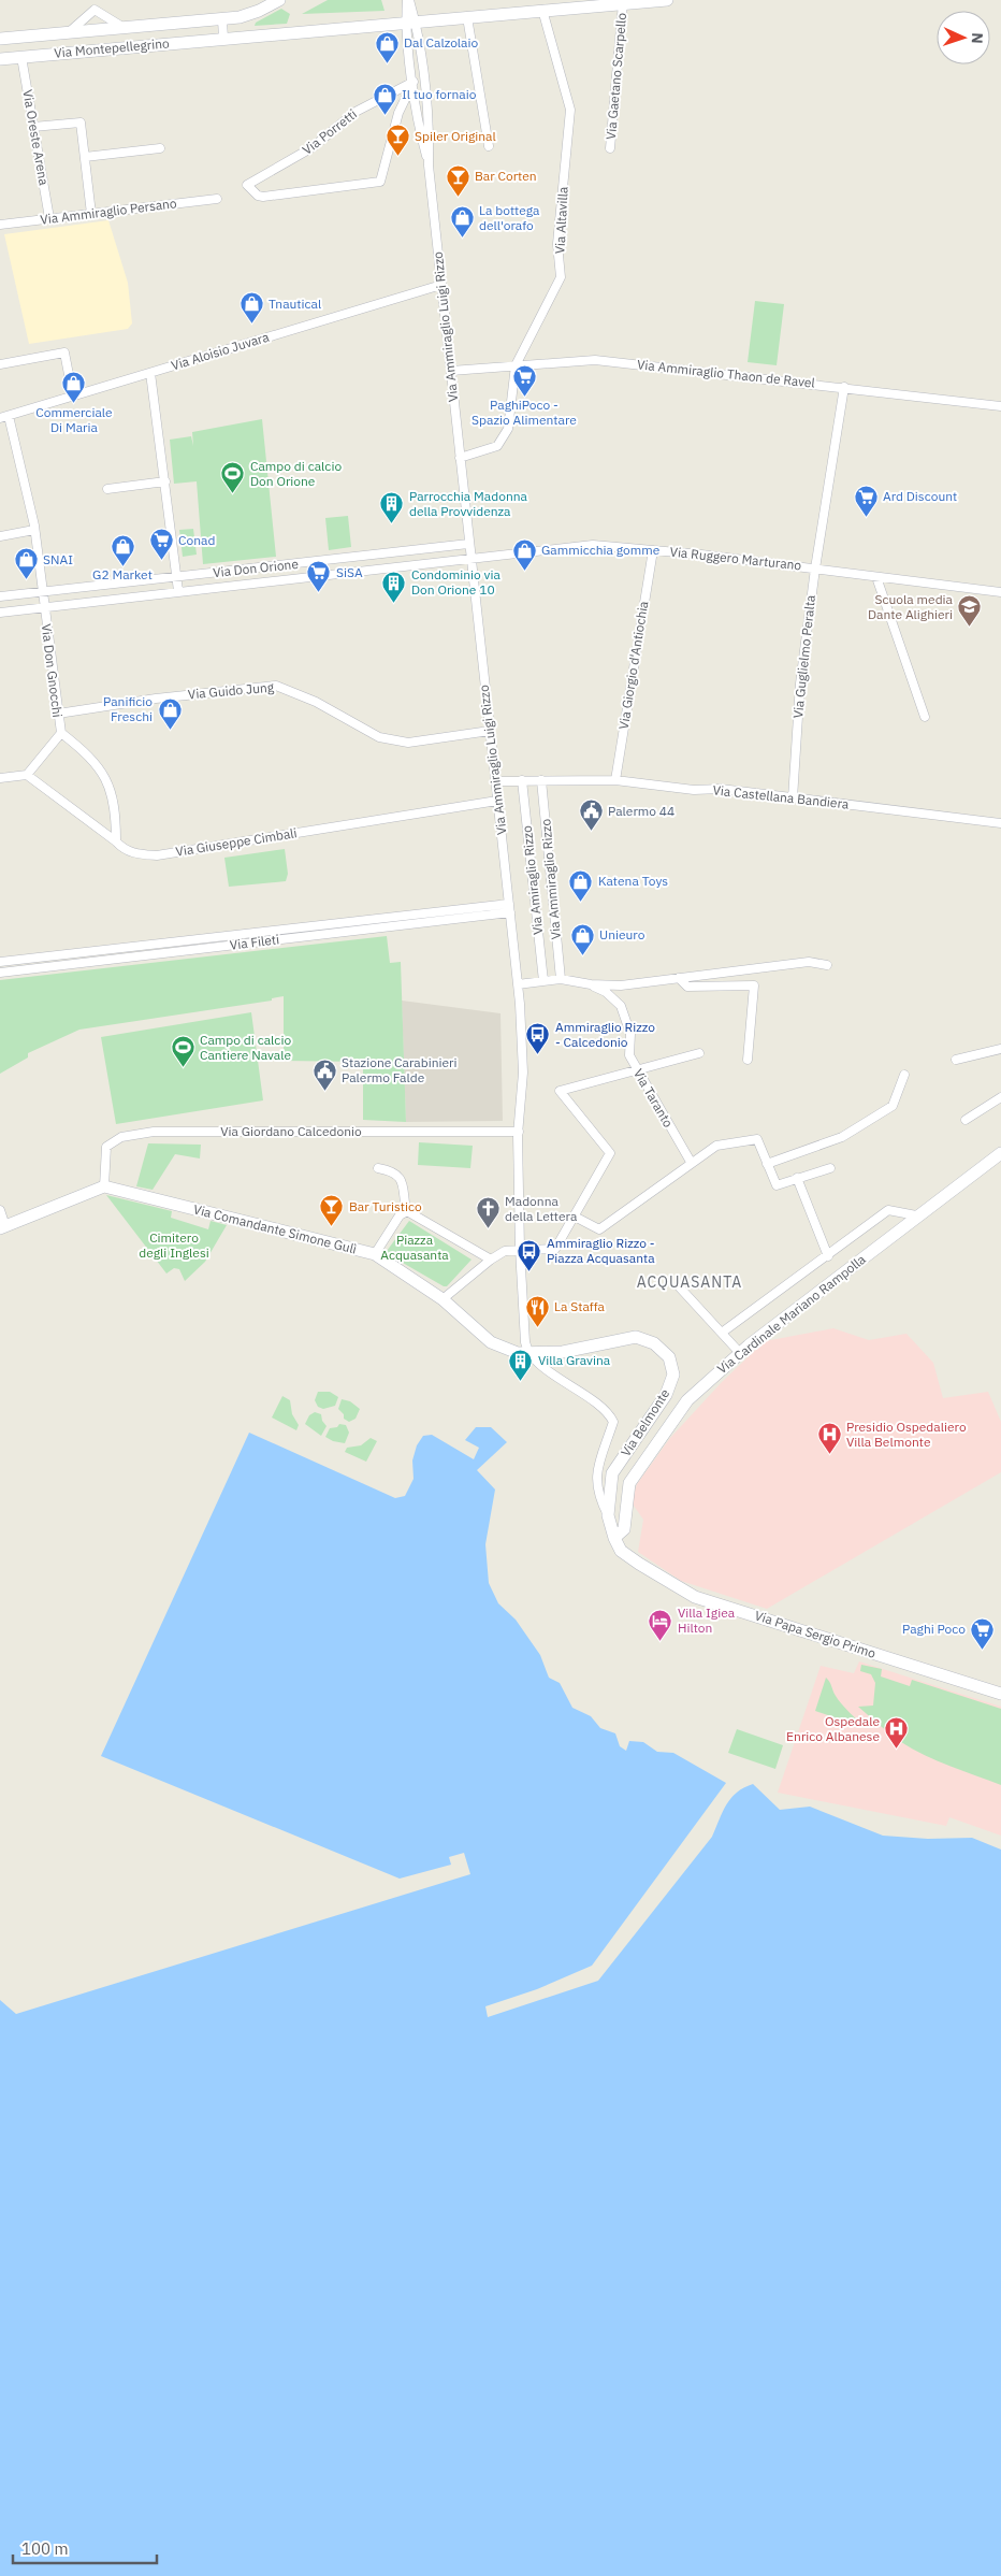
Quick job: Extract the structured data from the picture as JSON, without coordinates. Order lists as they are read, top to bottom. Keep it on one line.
{"streets":{"street":["Via Montepellegrino","Via Gaetano Scarpello","Via Porretti","Via Oreste Arena","Via Ammiraglio Persano","Via Altavilla","Via Ammiraglio Luigi Rizzo","Via Aloisio Juvara","Via Ammiraglio Thaon de Ravel","Via Ruggero Marturano","Via Don Orione","Via Guglielmo Peralta","Via Giorgio d'Antiochia","Via Don Gnocchi","Via Guido Jung","Via Castellana Bandiera","Via Giuseppe Cimbali","Via Ammiraglio Rizzo","Via Amiraglio Rizzo","Via Fileti","Via Taranto","Via Giordano Calcedonio","Via Comandante Simone Gulì","Via Cardinale Mariano Rampolla","Via Belmonte","Via Papa Sergio Primo"]},"crossings":[["Via Montepellegrino","Via Gaetano Scarpello"],["Via Montepellegrino","Via Oreste Arena"],["Via Montepellegrino","Via Altavilla"],["Via Montepellegrino","Via Ammiraglio Luigi Rizzo"],["Via Porretti","Via Ammiraglio Luigi Rizzo"],["Via Oreste Arena","Via Ammiraglio Persano"],["Via Altavilla","Via Ammiraglio Luigi Rizzo"],["Via Altavilla","Via Ammiraglio Thaon de Ravel"],["Via Ammiraglio Luigi Rizzo","Via Aloisio Juvara"],["Via Ammiraglio Luigi Rizzo","Via Ammiraglio Thaon de Ravel"],["Via Ammiraglio Luigi Rizzo","Via Ruggero Marturano"],["Via Ammiraglio Luigi Rizzo","Via Don Orione"],["Via Ammiraglio Luigi Rizzo","Via Guido Jung"],["Via Ammiraglio Luigi Rizzo","Via Castellana Bandiera"],["Via Ammiraglio Luigi Rizzo","Via Giuseppe Cimbali"],["Via Ammiraglio Luigi Rizzo","Via Fileti"],["Via Ammiraglio Luigi Rizzo","Via Giordano Calcedonio"],["Via Ammiraglio Luigi Rizzo","Via Comandante Simone Gulì"],["Via Ammiraglio Luigi Rizzo","Via Belmonte"],["Via Ammiraglio Thaon de Ravel","Via Guglielmo Peralta"],["Via Ruggero Marturano","Via Don Orione"],["Via Ruggero Marturano","Via Guglielmo Peralta"],["Via Ruggero Marturano","Via Giorgio d'Antiochia"],["Via Don Orione","Via Don Gnocchi"],["Via Guglielmo Peralta","Via Castellana Bandiera"],["Via Giorgio d'Antiochia","Via Castellana Bandiera"],["Via Don Gnocchi","Via Guido Jung"],["Via Castellana Bandiera","Via Ammiraglio Rizzo"],["Via Castellana Bandiera","Via Amiraglio Rizzo"],["Via Giordano Calcedonio","Via Comandante Simone Gulì"],["Via Comandante Simone Gulì","Via Belmonte"],["Via Cardinale Mariano Rampolla","Via Belmonte"],["Via Cardinale Mariano Rampolla","Via Papa Sergio Primo"],["Via Belmonte","Via Papa Sergio Primo"]],"districts":["ACQUASANTA"],"parks":["Cimitero degli Inglesi","Piazza Acquasanta"],"places":{"shop":["Dal Calzolaio","Il tuo fornaio","La bottega dell'orafo","Tnautical","Commerciale Di Maria","G2 Market","Gammicchia gomme","SNAI","Panificio Freschi","Katena Toys","Unieuro"],"bar":["Spiler Original","Bar Corten","Bar Turistico"],"supermarket":["PaghiPoco - Spazio Alimentare","Ard Discount","Conad","SiSA","Paghi Poco"],"sports":["Campo di calcio Don Orione","Campo di calcio Cantiere Navale"],"building":["Parrocchia Madonna della Provvidenza","Condominio via Don Orione 10","Villa Gravina"],"school or university":["Scuola media Dante Alighieri"],"public building":["Palermo 44","Stazione Carabinieri Palermo Falde"],"bus stop":["Ammiraglio Rizzo - Calcedonio","Ammiraglio Rizzo - Piazza Acquasanta"],"church":["Madonna della Lettera"],"restaurant":["La Staffa"],"hospital":["Presidio Ospedaliero Villa Belmonte","Ospedale Enrico Albanese"],"hotel":["Villa Igiea Hilton"]},"scale_bar":"100 m","north":"right"}
